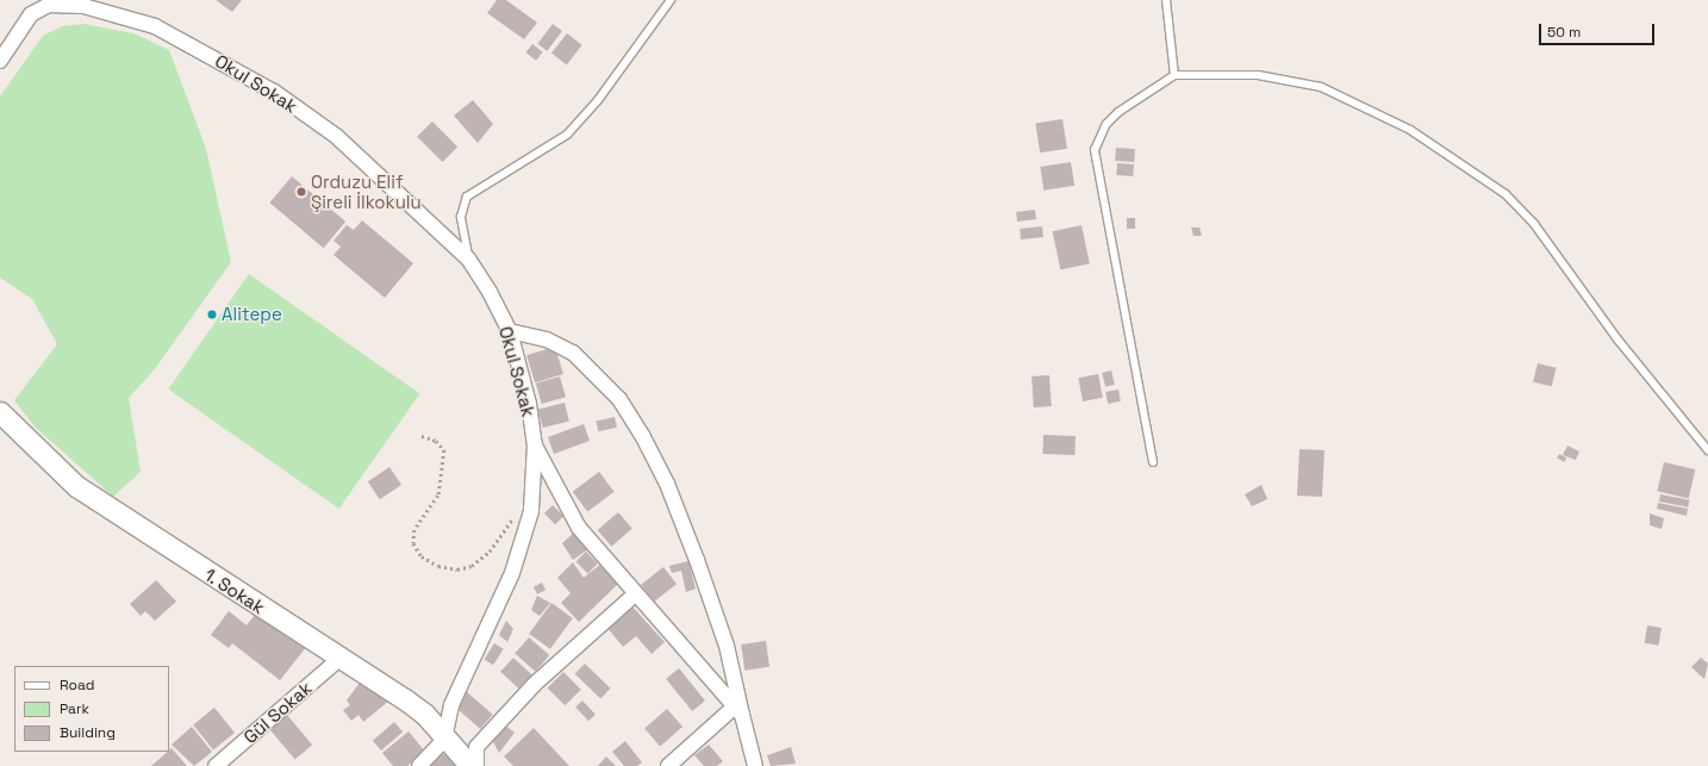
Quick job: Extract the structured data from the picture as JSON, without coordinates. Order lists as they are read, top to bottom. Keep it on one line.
{"streets":{"street":["Okul Sokak","1. Sokak","Gül Sokak"]},"crossings":[["Okul Sokak","1. Sokak"],["1. Sokak","Gül Sokak"]],"places":["Orduzu Elif Şireli İlkokulu","Alitepe"],"legend":["Road","Park","Building"],"scale_bar":"50 m"}
